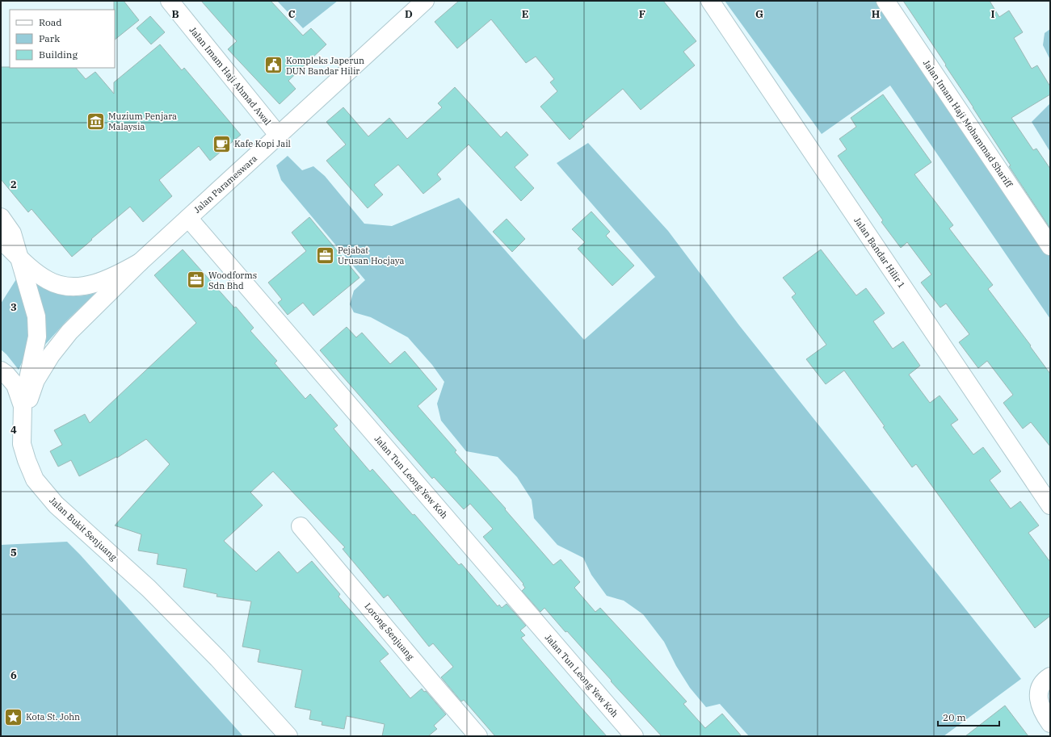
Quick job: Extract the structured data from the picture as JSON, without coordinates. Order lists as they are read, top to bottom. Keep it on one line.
{"streets":{"street":["Jalan Imam Haji Ahmad Awal","Jalan Imam Haji Mohammad Shariff","Jalan Parameswara","Jalan Bandar Hilir 1","Jalan Tun Leong Yew Koh","Jalan Bukit Senjuang","Lorong Senjuang"]},"crossings":[["Jalan Imam Haji Ahmad Awal","Jalan Parameswara"],["Jalan Parameswara","Jalan Tun Leong Yew Koh"],["Jalan Parameswara","Jalan Bukit Senjuang"]],"places":{"public building":["Kompleks Japerun DUN Bandar Hilir"],"museum":["Muzium Penjara Malaysia"],"cafe":["Kafe Kopi Jail"],"office":["Pejabat Urusan Hocjaya","Woodforms Sdn Bhd"],"place":["Kota St. John"]},"legend":["Road","Park","Building"],"scale_bar":"20 m","grid":{"columns":["B","C","D","E","F","G","H","I"],"rows":["2","3","4","5","6"]}}
